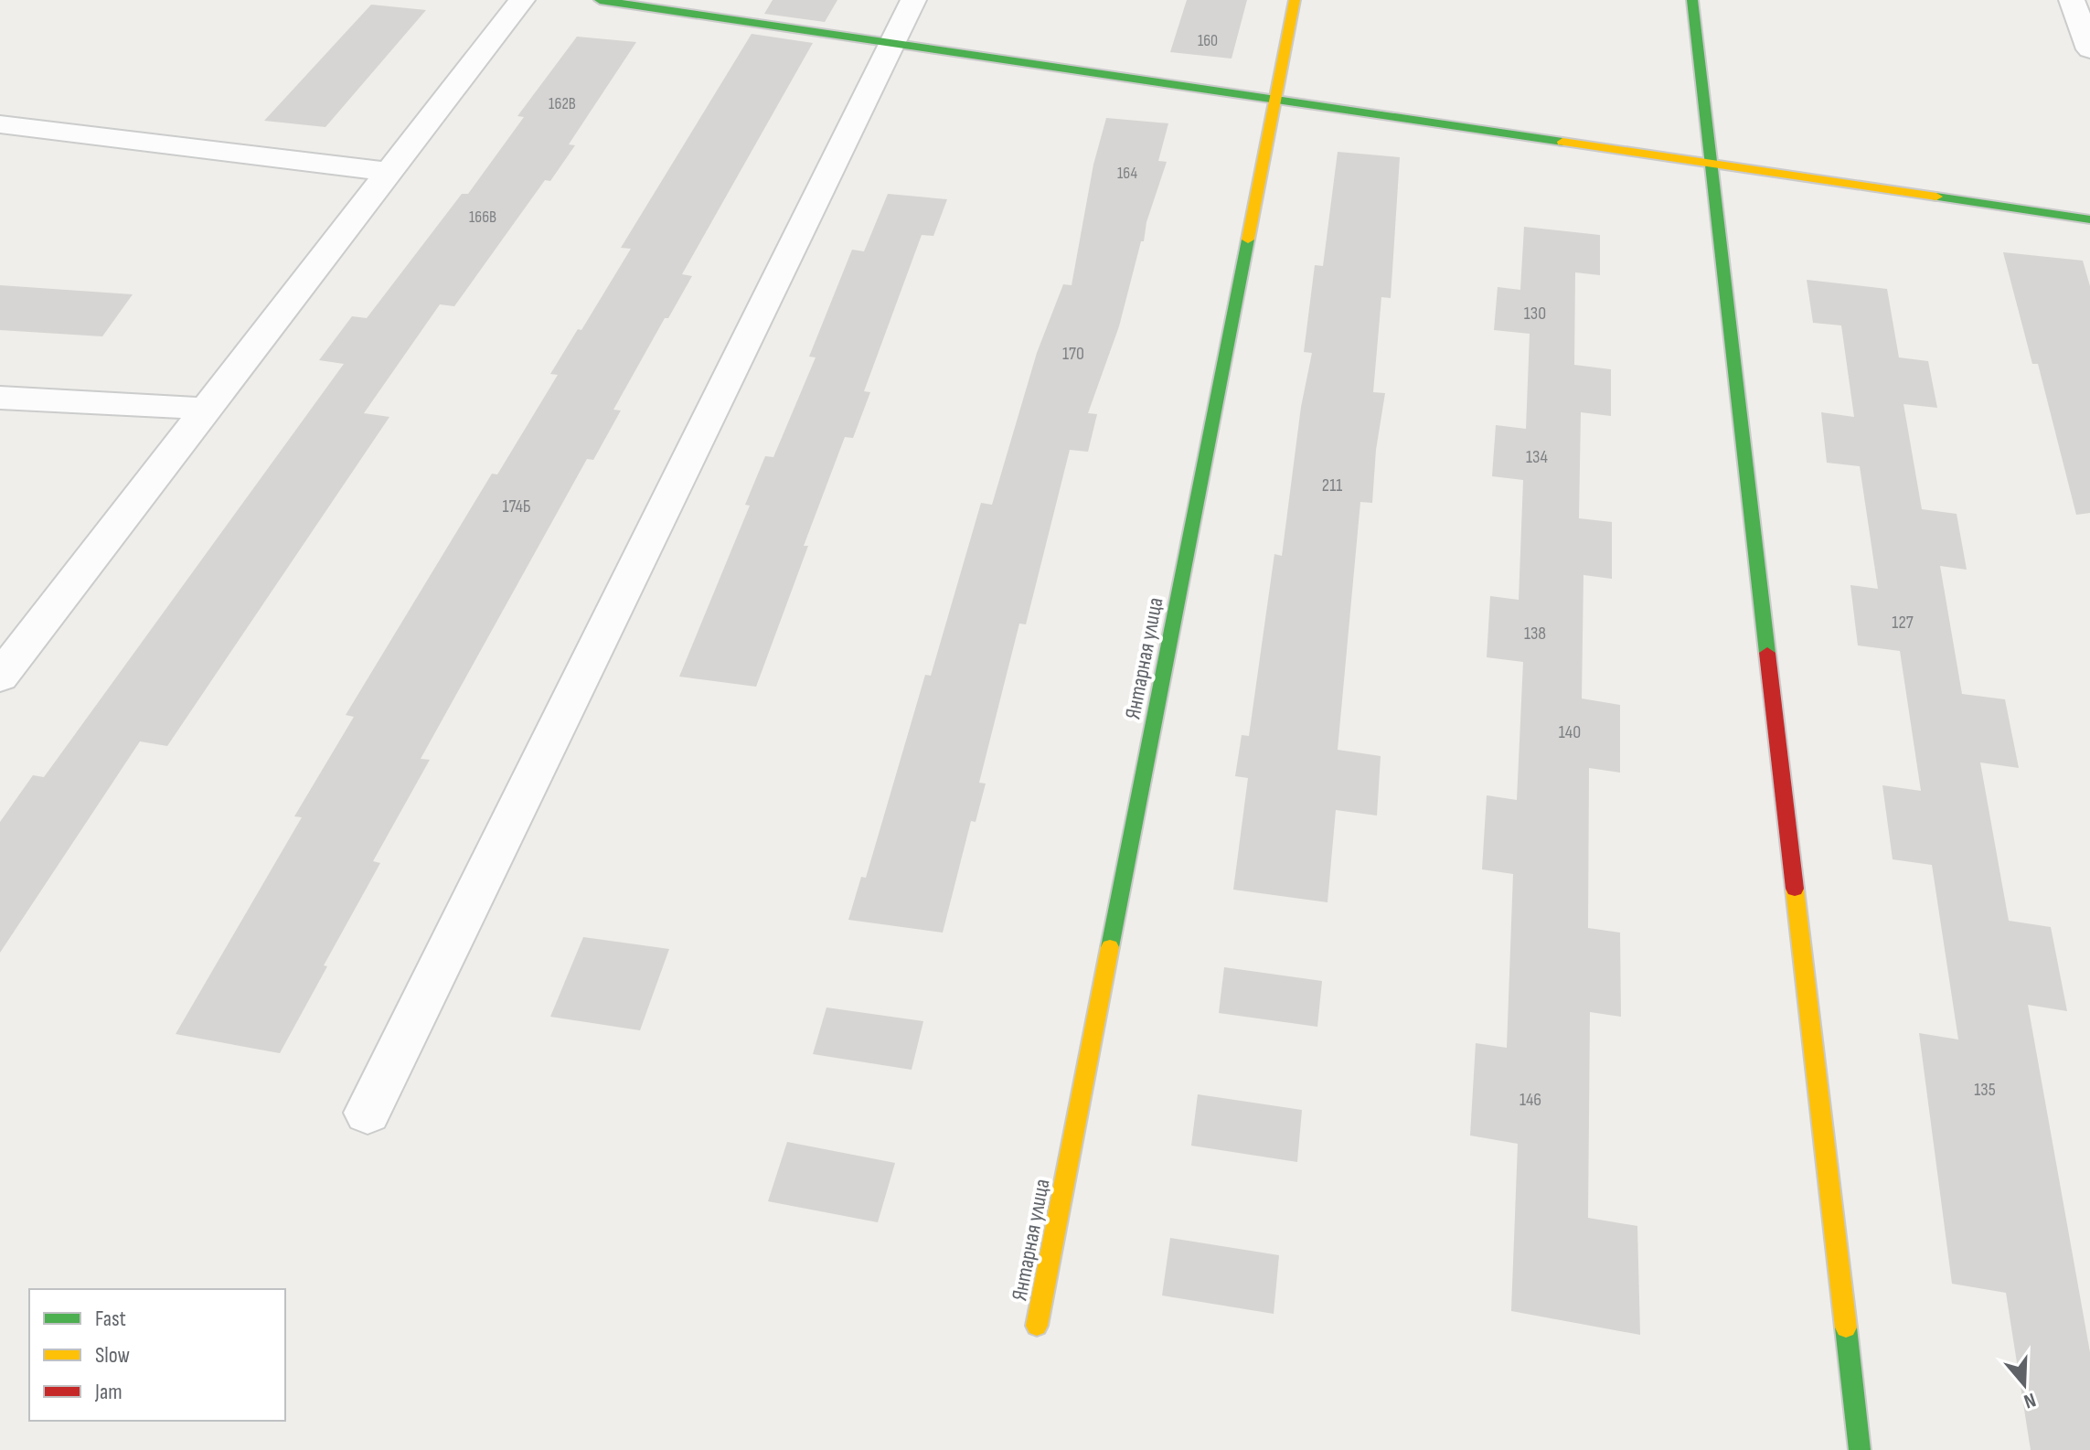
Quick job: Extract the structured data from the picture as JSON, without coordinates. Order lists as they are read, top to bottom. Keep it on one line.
{"streets":{"street":["Янтарная улица"]},"house_numbers":["160","162В","164","166В","130","170","134","211","174Б","127","138","140","135","146"],"legend":["Fast","Slow","Jam"],"north":"bottom"}
